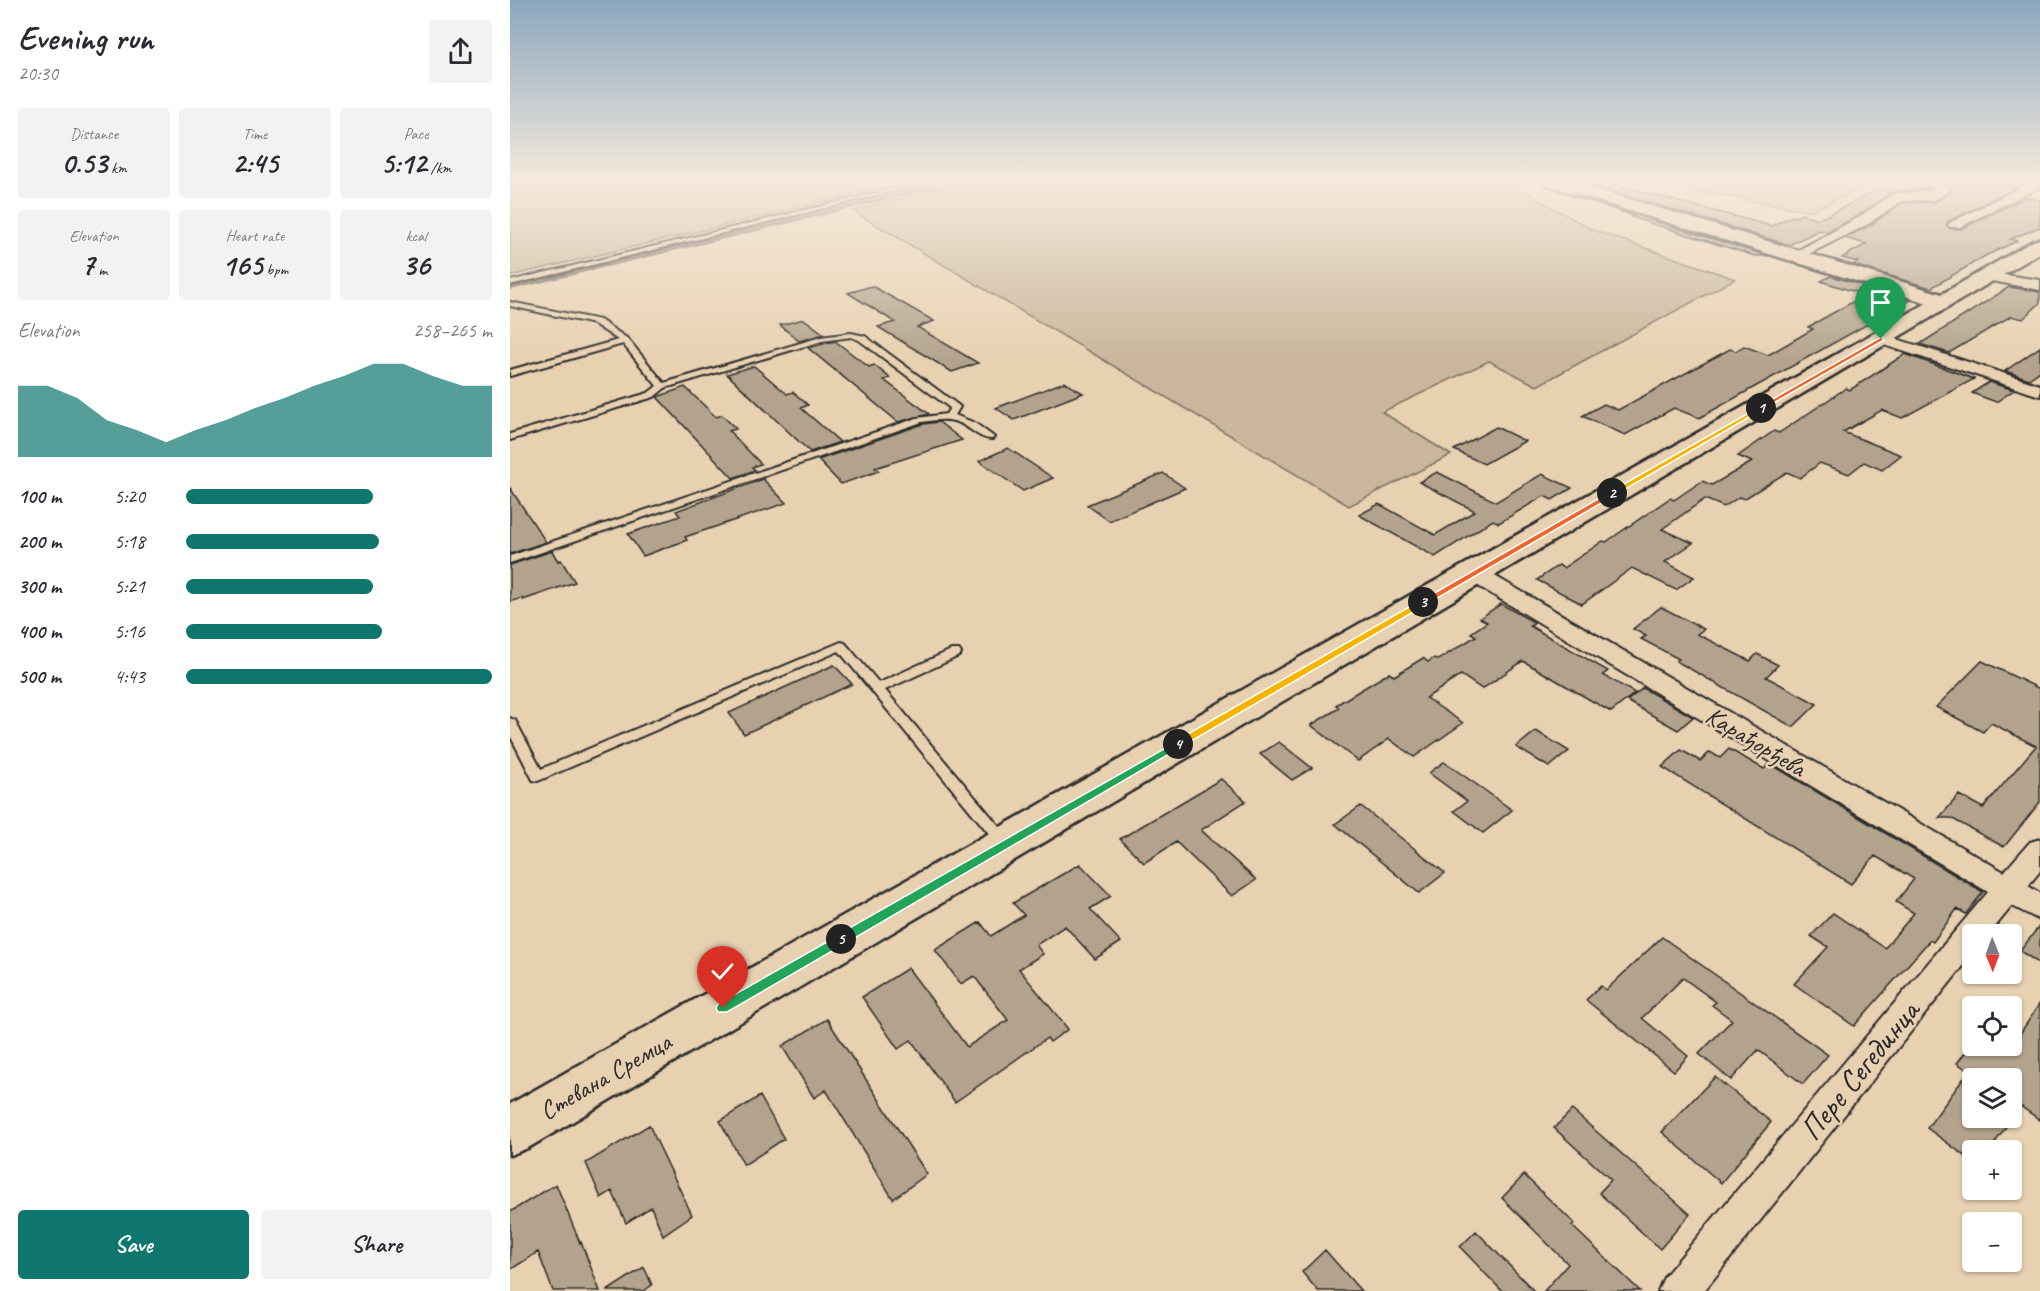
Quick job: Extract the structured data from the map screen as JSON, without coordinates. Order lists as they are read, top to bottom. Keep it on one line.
{"streets":{"main road":["Стевана Сремца"],"street":["Карађорђева","Пере Сегединца"]},"crossings":[["Карађорђева","Пере Сегединца"],["Карађорђева","Стевана Сремца"]],"north":"bottom","page":{"heading":["Evening run","20:30"],"stats":[["Distance","0.53 km"],["Time","2:45"],["Pace","5:12 /km"],["Elevation","7 m"],["Heart rate","165 bpm"],["kcal","36"]],"chart":["Elevation","258–265 m"],"pins":["1","2","3","4","5"],"list":[{"name":"100 m","note":"5:20"},{"name":"200 m","note":"5:18"},{"name":"300 m","note":"5:21"},{"name":"400 m","note":"5:16"},{"name":"500 m","note":"4:43"}],"map_buttons":["+","−"],"buttons":["Save","Share"]}}
